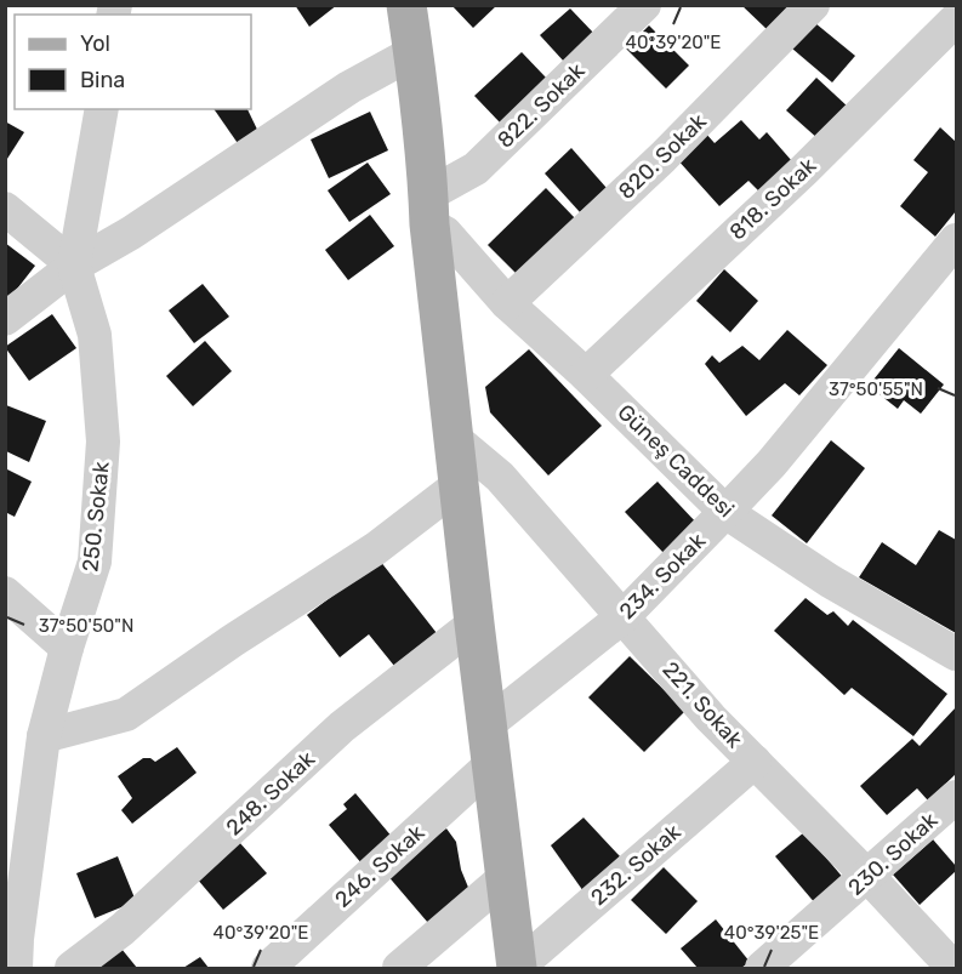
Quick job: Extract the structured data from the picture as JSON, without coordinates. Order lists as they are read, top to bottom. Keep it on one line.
{"streets":{"street":["822. Sokak","820. Sokak","818. Sokak","Güneş Caddesi","250. Sokak","234. Sokak","221. Sokak","248. Sokak","230. Sokak","232. Sokak","246. Sokak"]},"crossings":[["822. Sokak","Güneş Caddesi"],["820. Sokak","Güneş Caddesi"],["818. Sokak","Güneş Caddesi"],["Güneş Caddesi","234. Sokak"],["234. Sokak","221. Sokak"],["234. Sokak","246. Sokak"],["221. Sokak","230. Sokak"],["221. Sokak","232. Sokak"]],"legend":["Yol","Bina"],"coordinates":["40°39'20\"E","37°50'55\"N","37°50'50\"N","40°39'25\"E"]}
